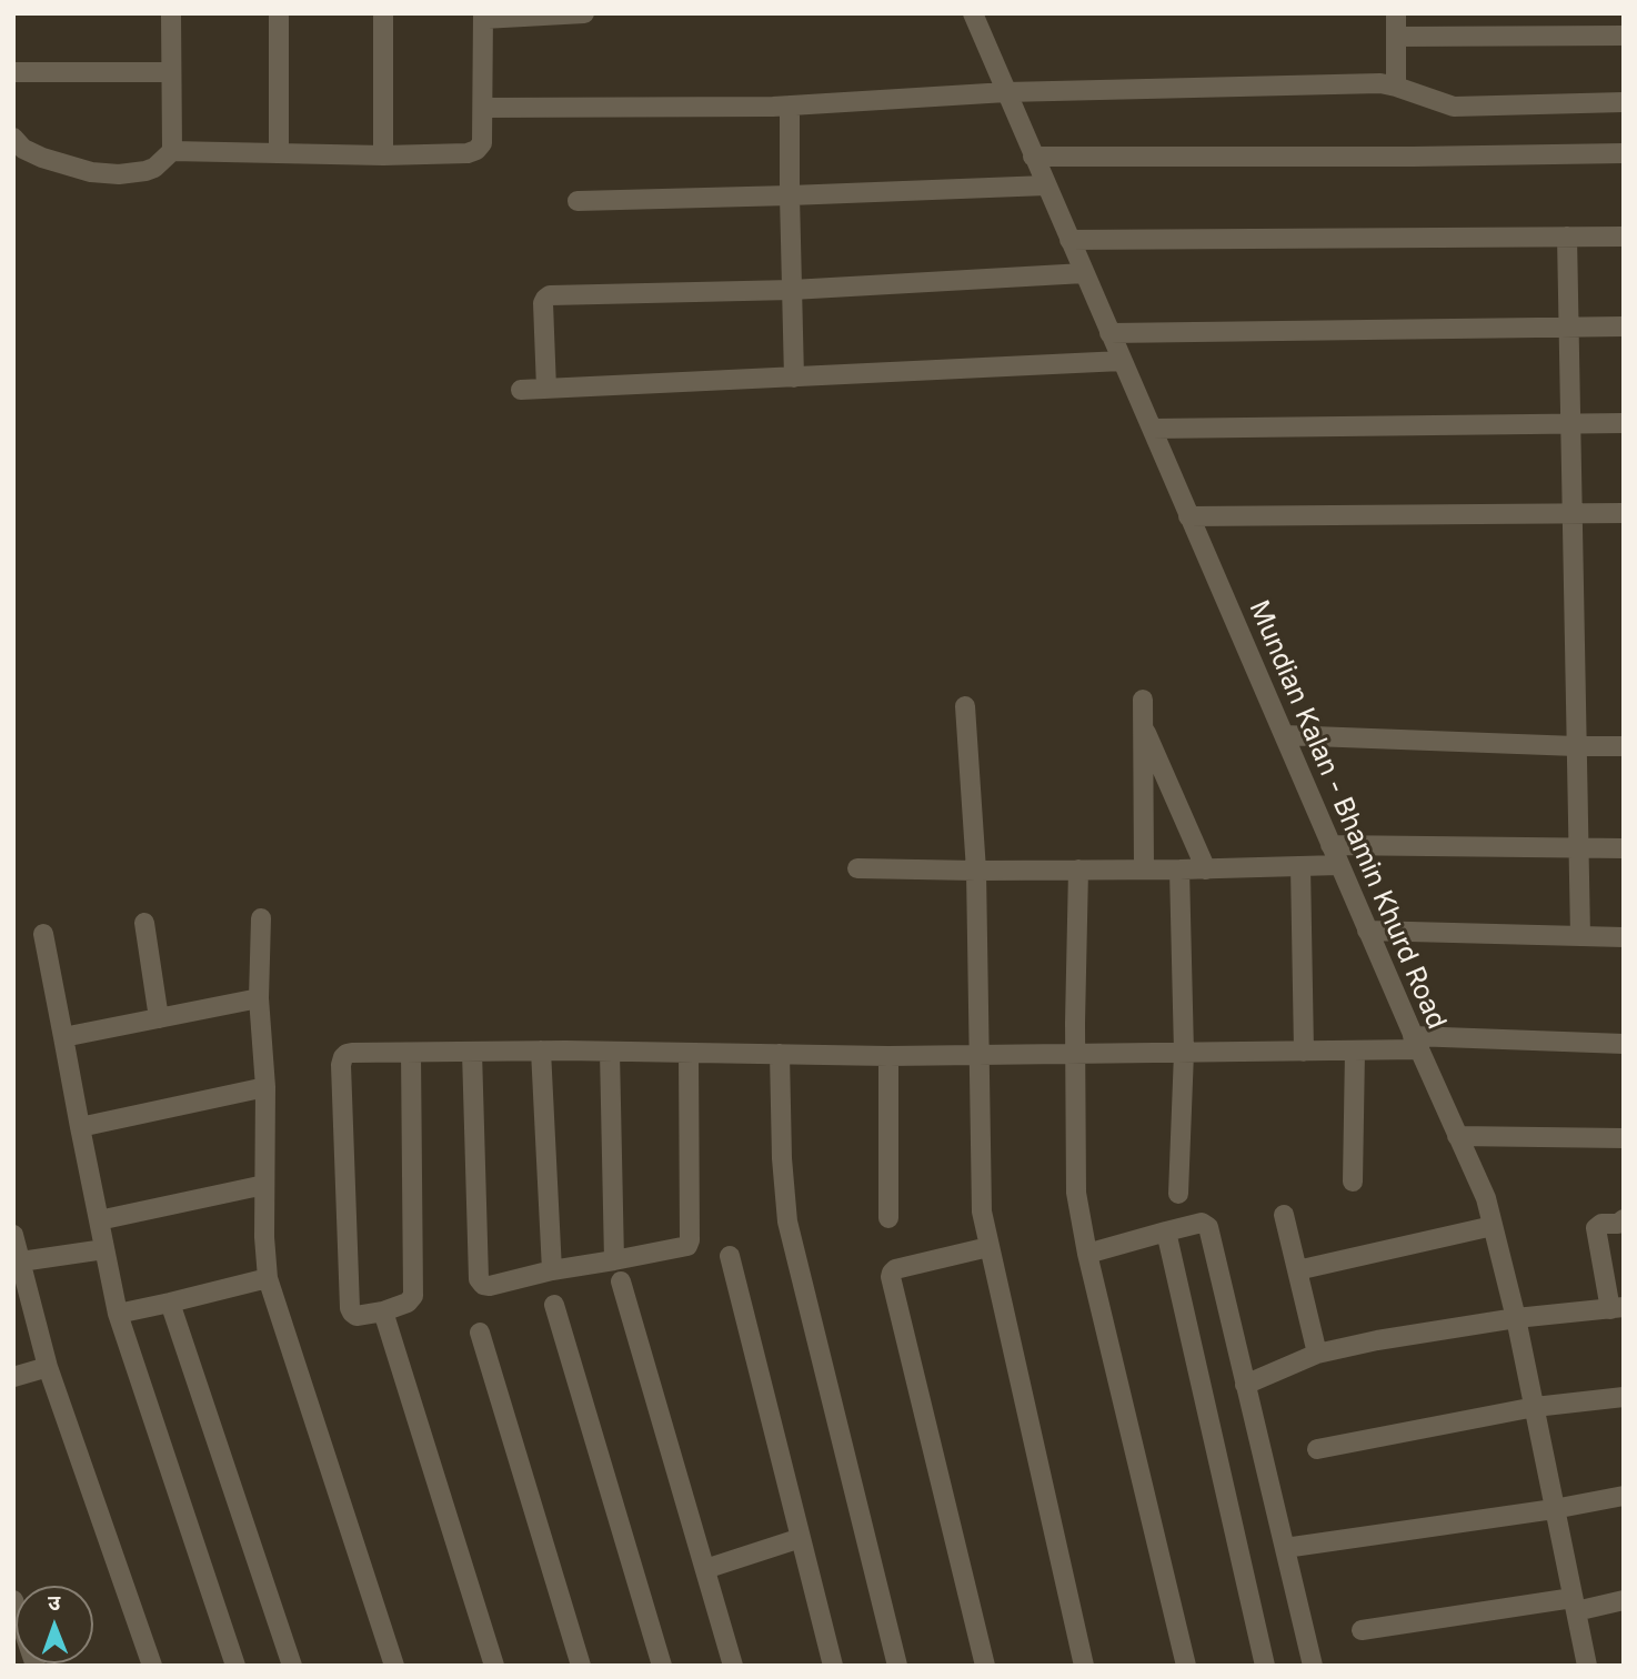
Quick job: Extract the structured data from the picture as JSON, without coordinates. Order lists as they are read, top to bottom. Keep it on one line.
{"streets":{"street":["Mundian Kalan - Bhamin Khurd Road"]},"north":"top"}
